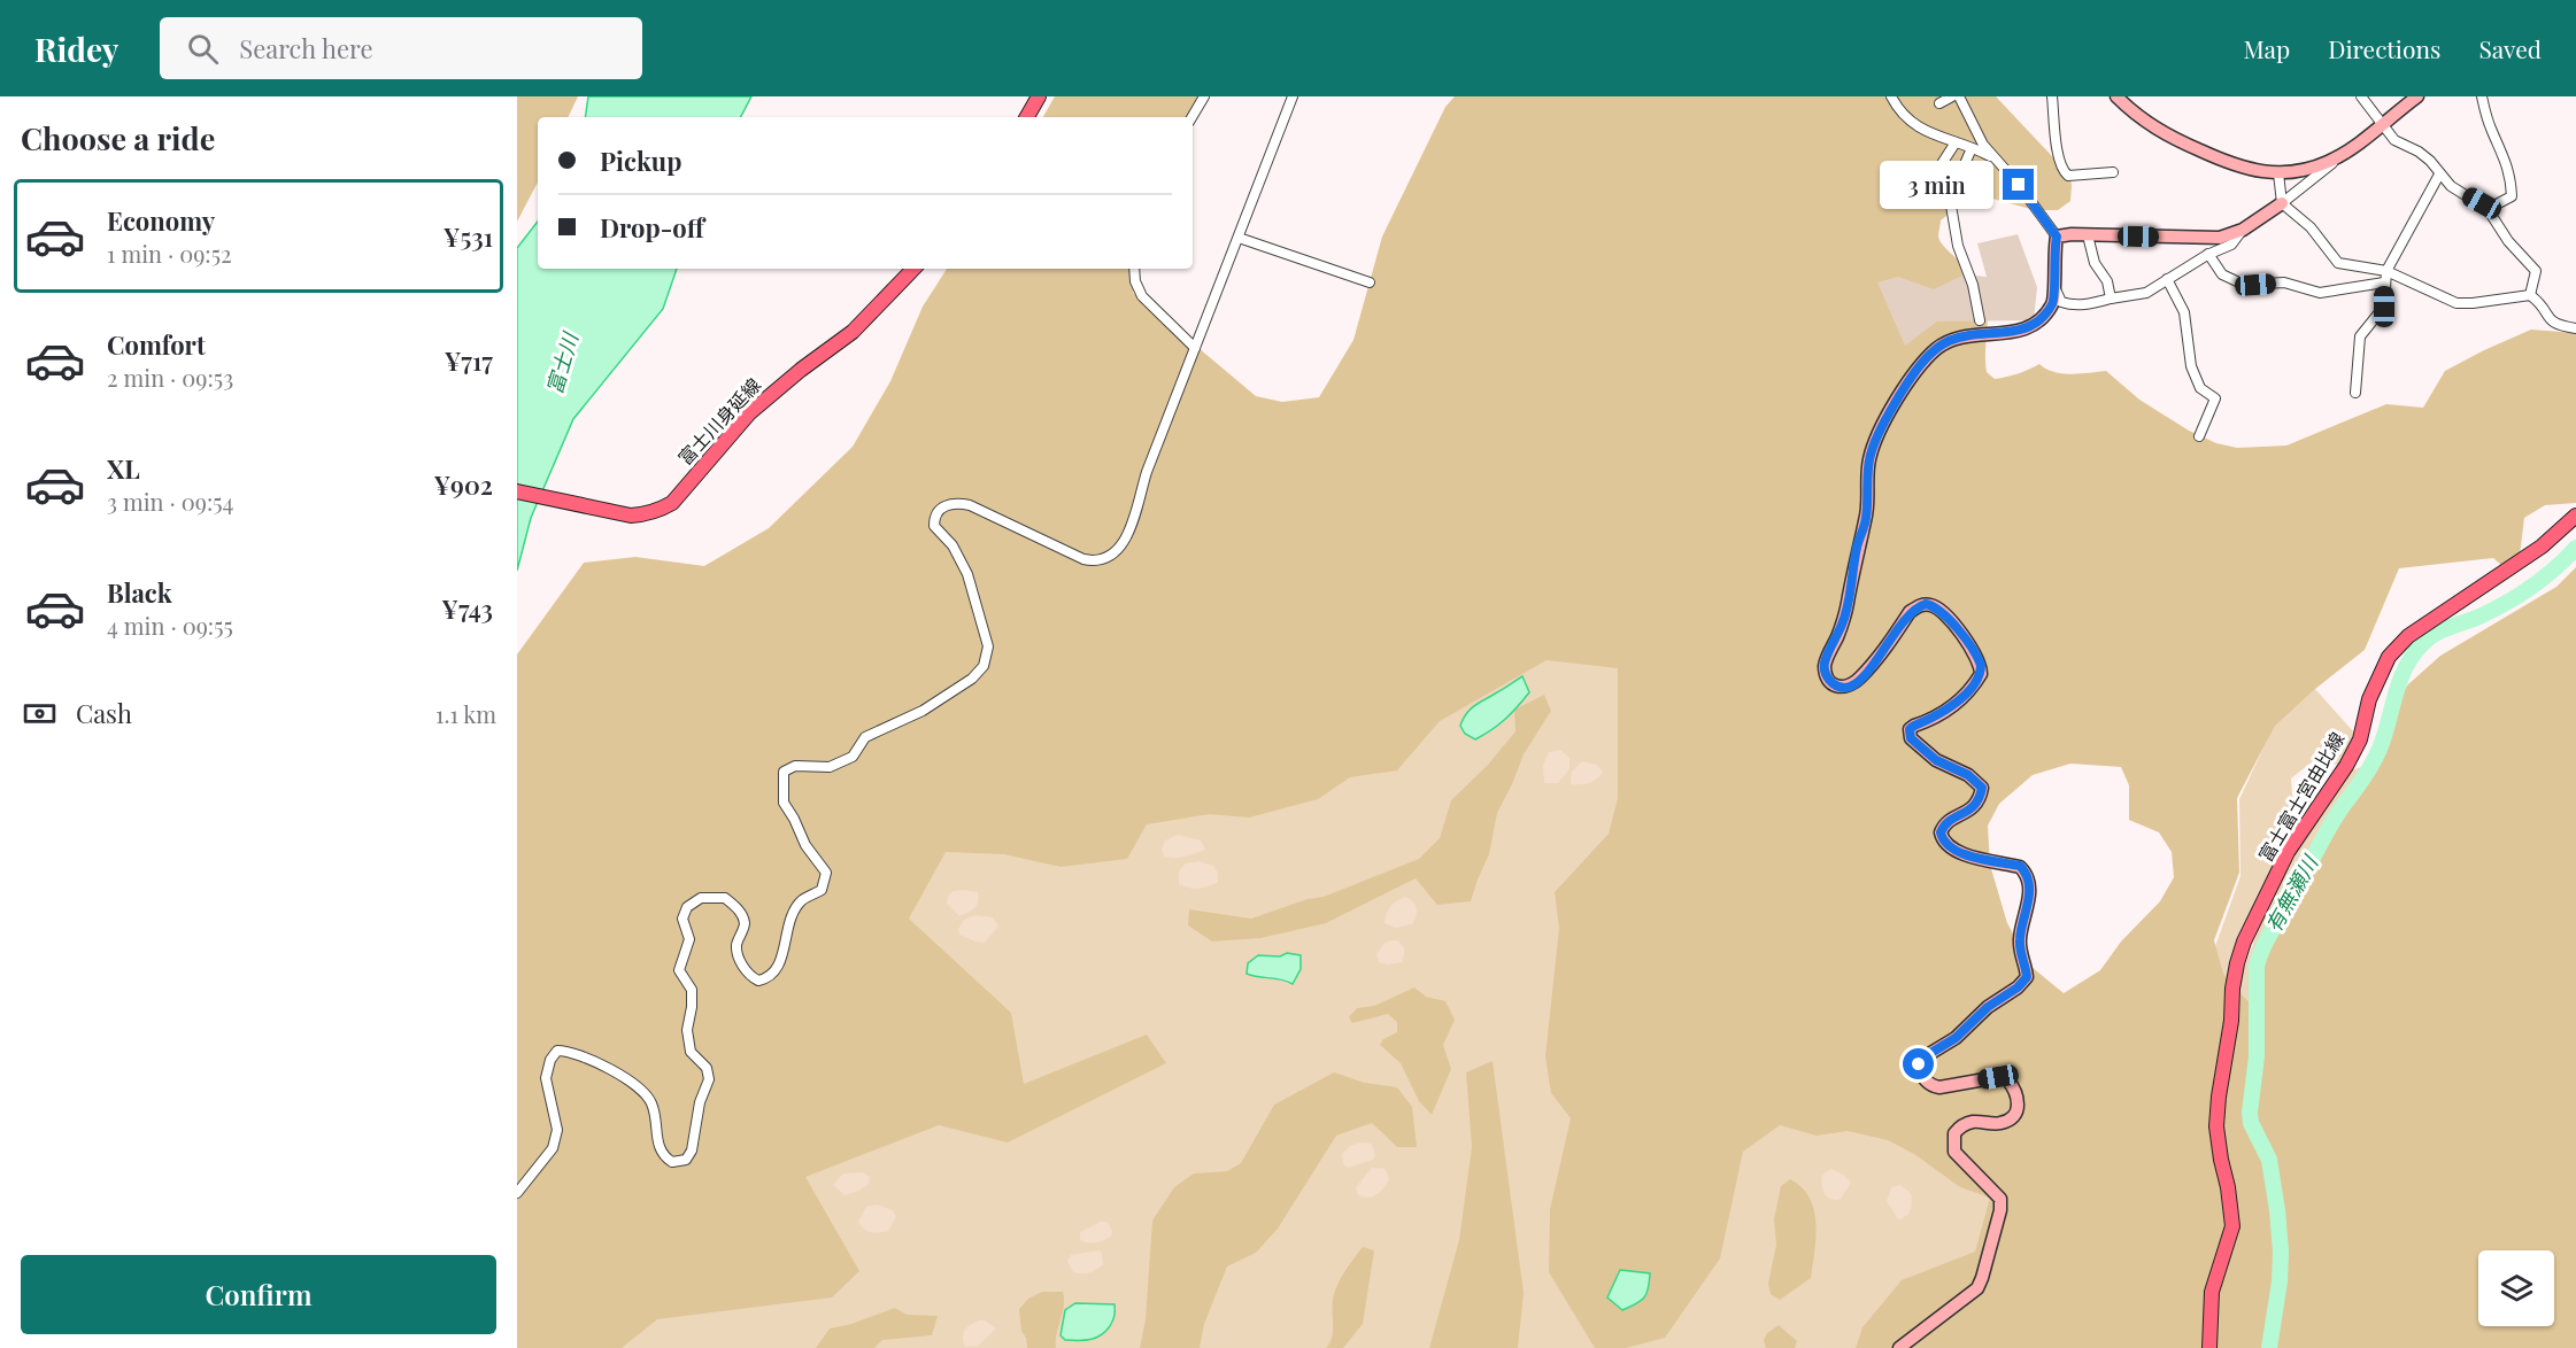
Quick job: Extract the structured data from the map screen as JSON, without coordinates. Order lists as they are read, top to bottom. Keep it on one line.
{"streets":{"main road":["富士川身延線","富士富士宮由比線"]},"water":["富士川","有無瀬川"],"page":{"header":"Ridey","search":"Search here","nav":["Map","Directions","Saved"],"heading":"Choose a ride","banner":["Pickup","Drop-off"],"bubble":"3 min","list":[{"name":"Economy","note":"1 min · 09:52","value":"¥531"},{"name":"Comfort","note":"2 min · 09:53","value":"¥717"},{"name":"XL","note":"3 min · 09:54","value":"¥902"},{"name":"Black","note":"4 min · 09:55","value":"¥743"}],"pay":["Cash","1.1 km"],"buttons":"Confirm"}}
